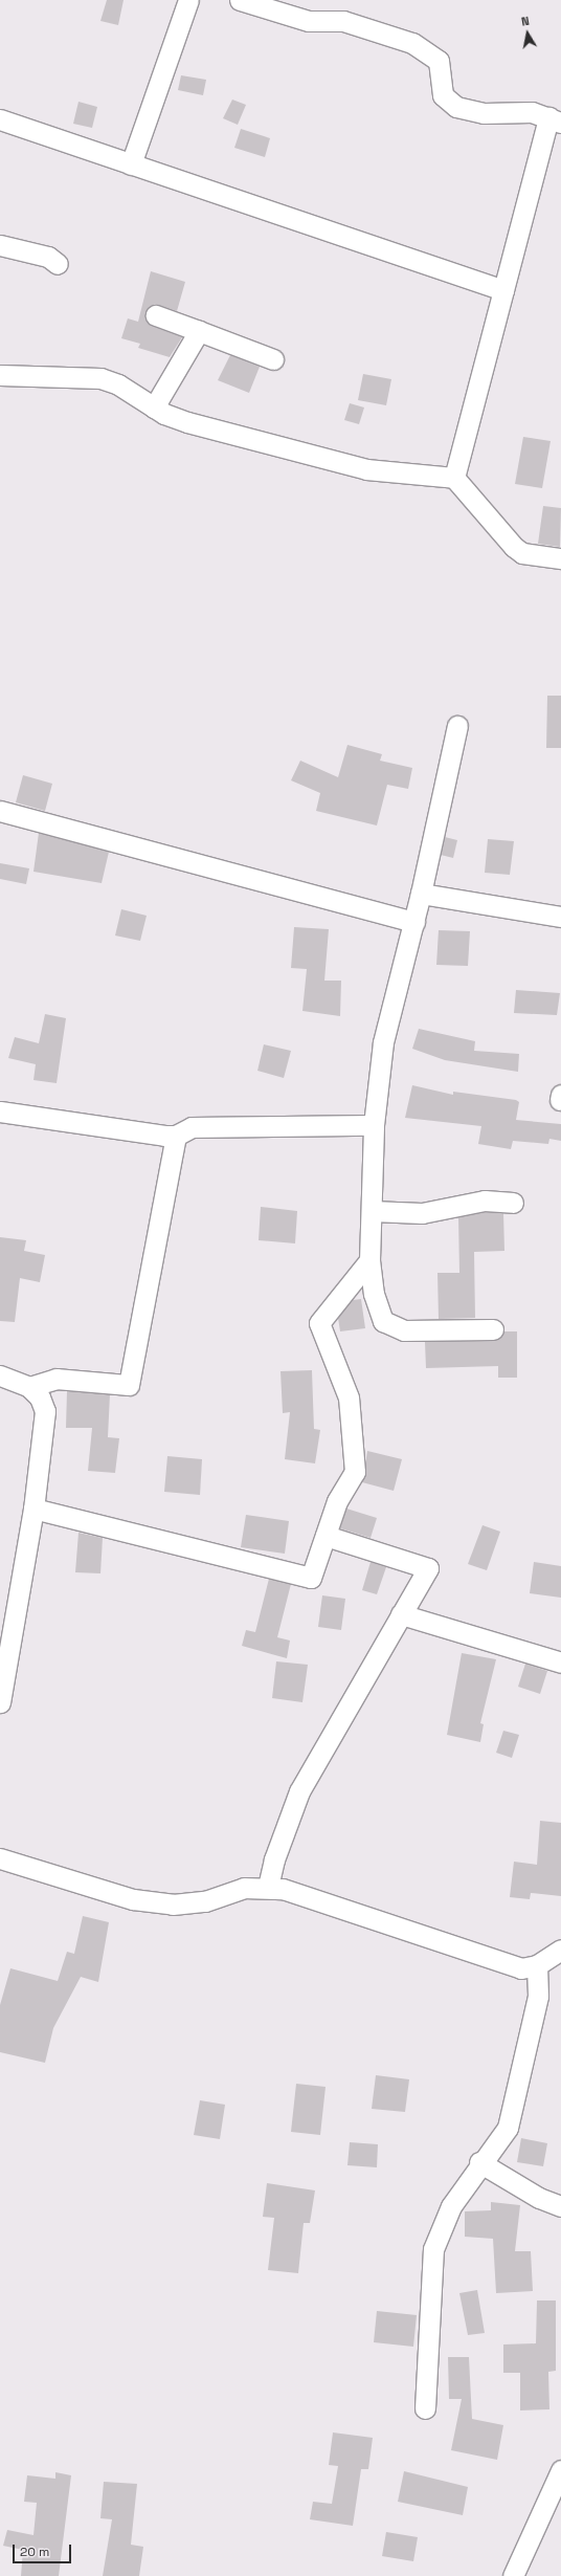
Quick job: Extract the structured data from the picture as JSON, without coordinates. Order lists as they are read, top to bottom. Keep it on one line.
{"scale_bar":"20 m","north":"top"}
